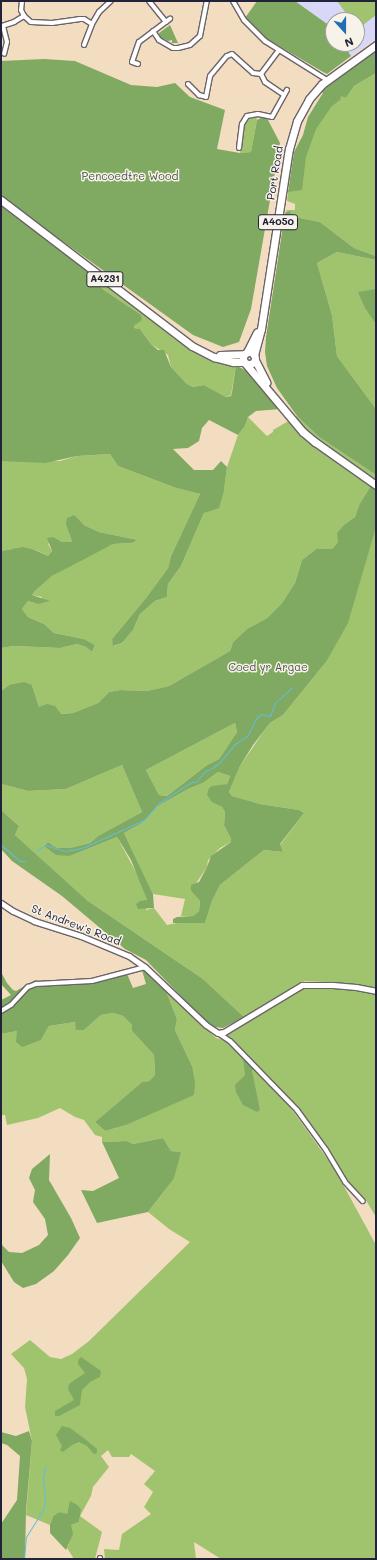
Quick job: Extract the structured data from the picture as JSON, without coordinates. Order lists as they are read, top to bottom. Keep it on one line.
{"streets":{"main road":["Port Road","A4050","A4231"],"street":["St Andrew's Road"]},"crossings":[["Port Road","A4050"],["Port Road","A4231"],["A4050","A4231"]],"parks":["Pencoedtre Wood","Coed yr Argae"],"north":"bottom"}
